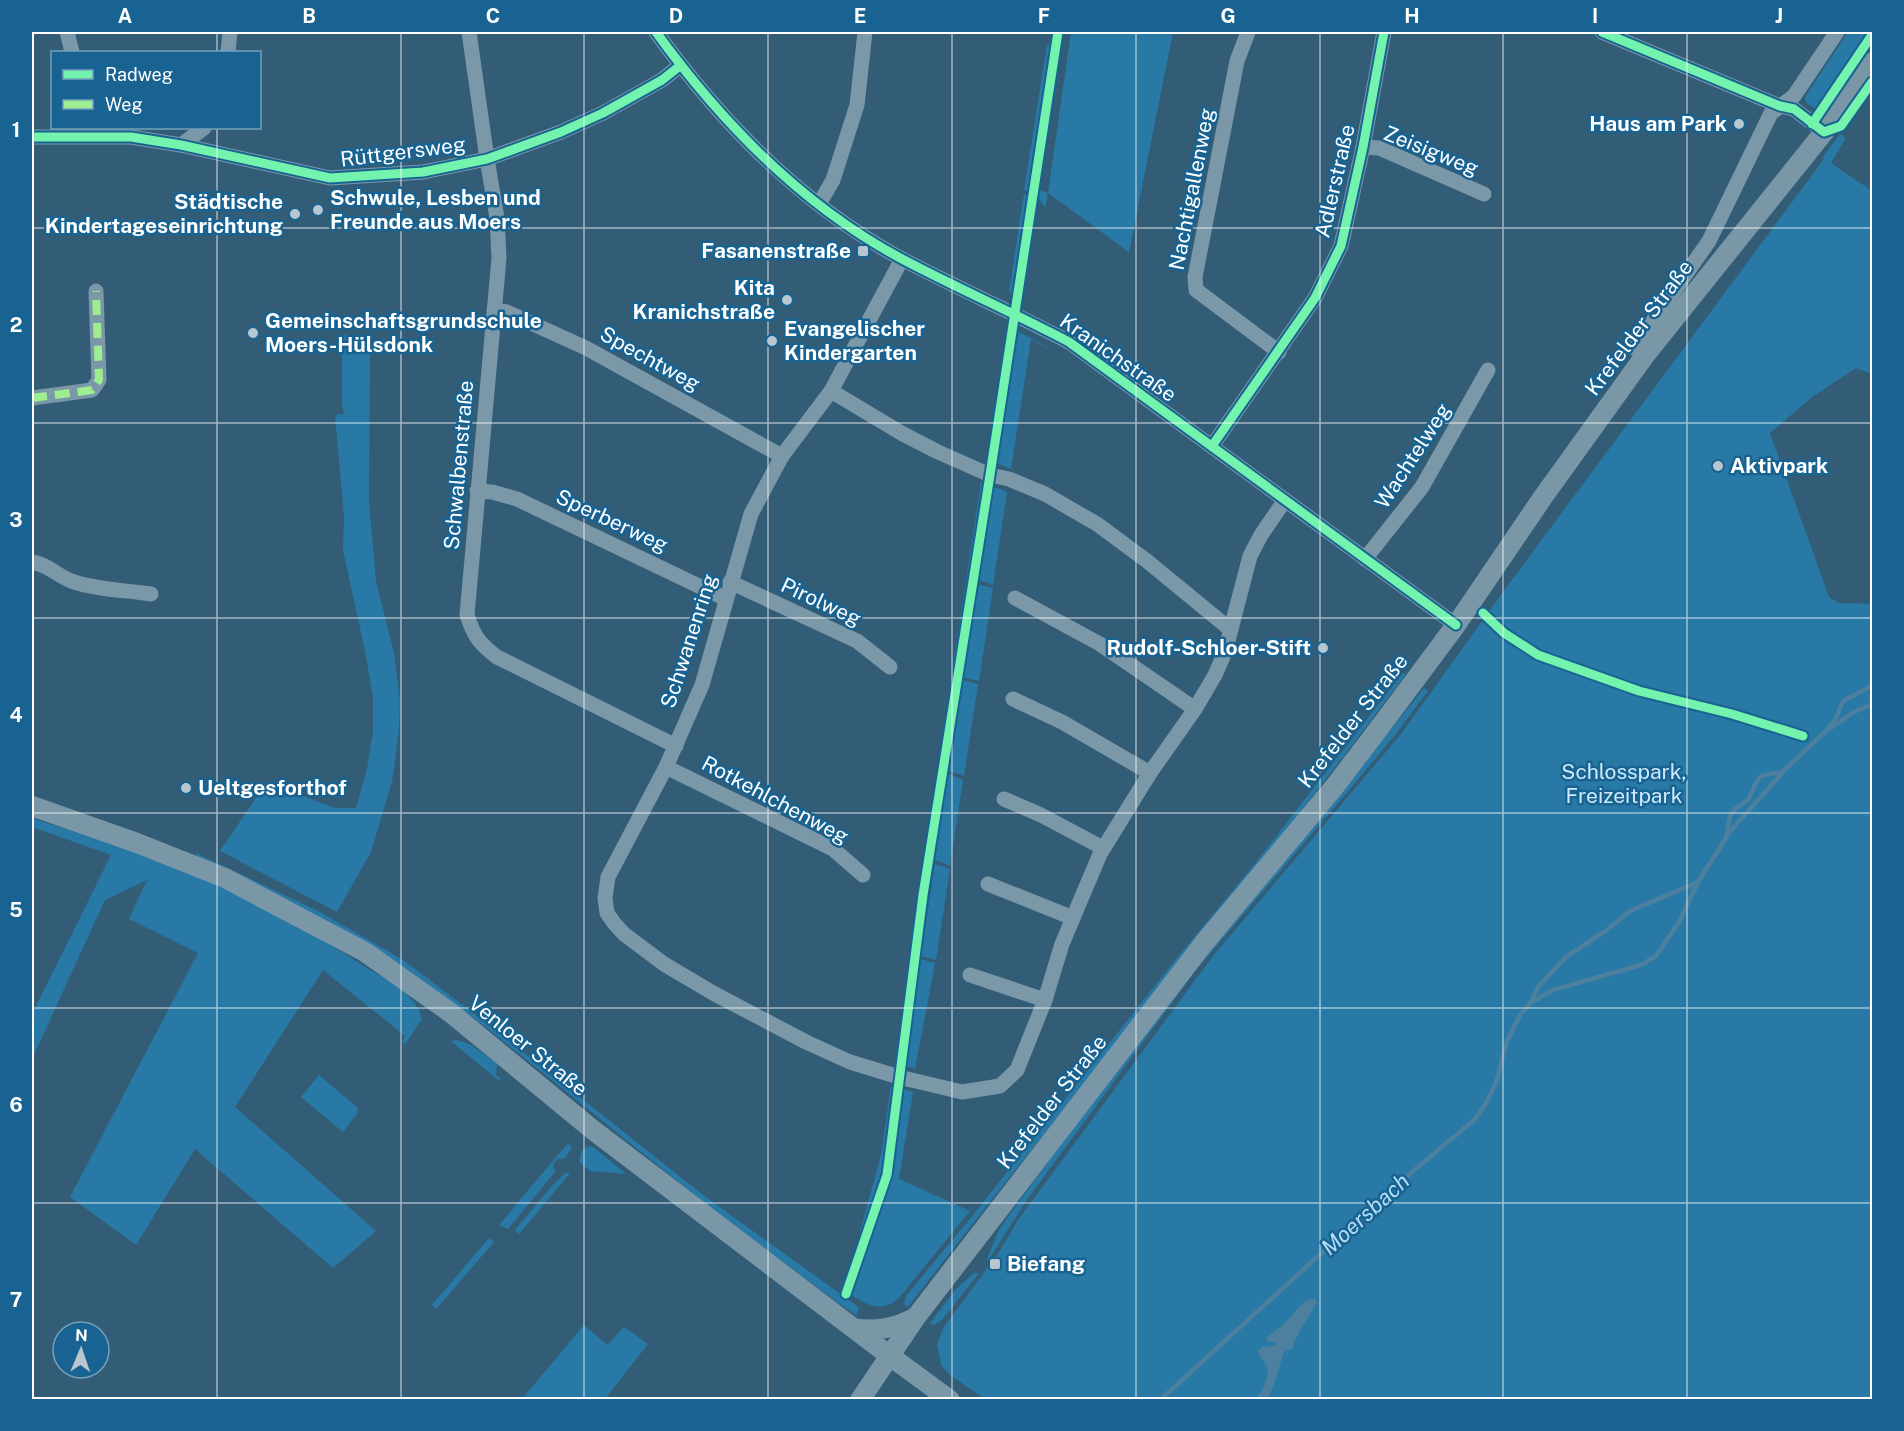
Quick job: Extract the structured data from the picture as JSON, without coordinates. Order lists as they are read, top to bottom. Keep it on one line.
{"streets":{"main road":["Krefelder Straße","Venloer Straße"],"street":["Zeisigweg","Rüttgersweg","Adlerstraße","Nachtigallenweg","Kranichstraße","Spechtweg","Wachtelweg","Schwalbenstraße","Sperberweg","Pirolweg","Schwanenring","Rotkehlchenweg"]},"crossings":[["Zeisigweg","Adlerstraße"],["Rüttgersweg","Kranichstraße"],["Rüttgersweg","Schwalbenstraße"],["Adlerstraße","Nachtigallenweg"],["Adlerstraße","Kranichstraße"],["Krefelder Straße","Kranichstraße"],["Krefelder Straße","Venloer Straße"],["Kranichstraße","Wachtelweg"],["Kranichstraße","Schwanenring"],["Spechtweg","Schwalbenstraße"],["Spechtweg","Schwanenring"],["Schwalbenstraße","Sperberweg"],["Schwalbenstraße","Schwanenring"],["Sperberweg","Schwanenring"],["Pirolweg","Schwanenring"],["Schwanenring","Rotkehlchenweg"]],"water":["Moersbach"],"parks":["Schlosspark, Freizeitpark"],"places":{"other":["Haus am Park","Schwule, Lesben und Freunde aus Moers","Städtische Kindertageseinrichtung","Kita Kranichstraße","Gemeinschaftsgrundschule Moers-Hülsdonk","Evangelischer Kindergarten","Aktivpark","Rudolf-Schloer-Stift","Ueltgesforthof"],"transit":["Fasanenstraße","Biefang"]},"legend":["Radweg","Weg"],"north":"top","grid":{"columns":["A","B","C","D","E","F","G","H","I","J"],"rows":["1","2","3","4","5","6","7"]}}
